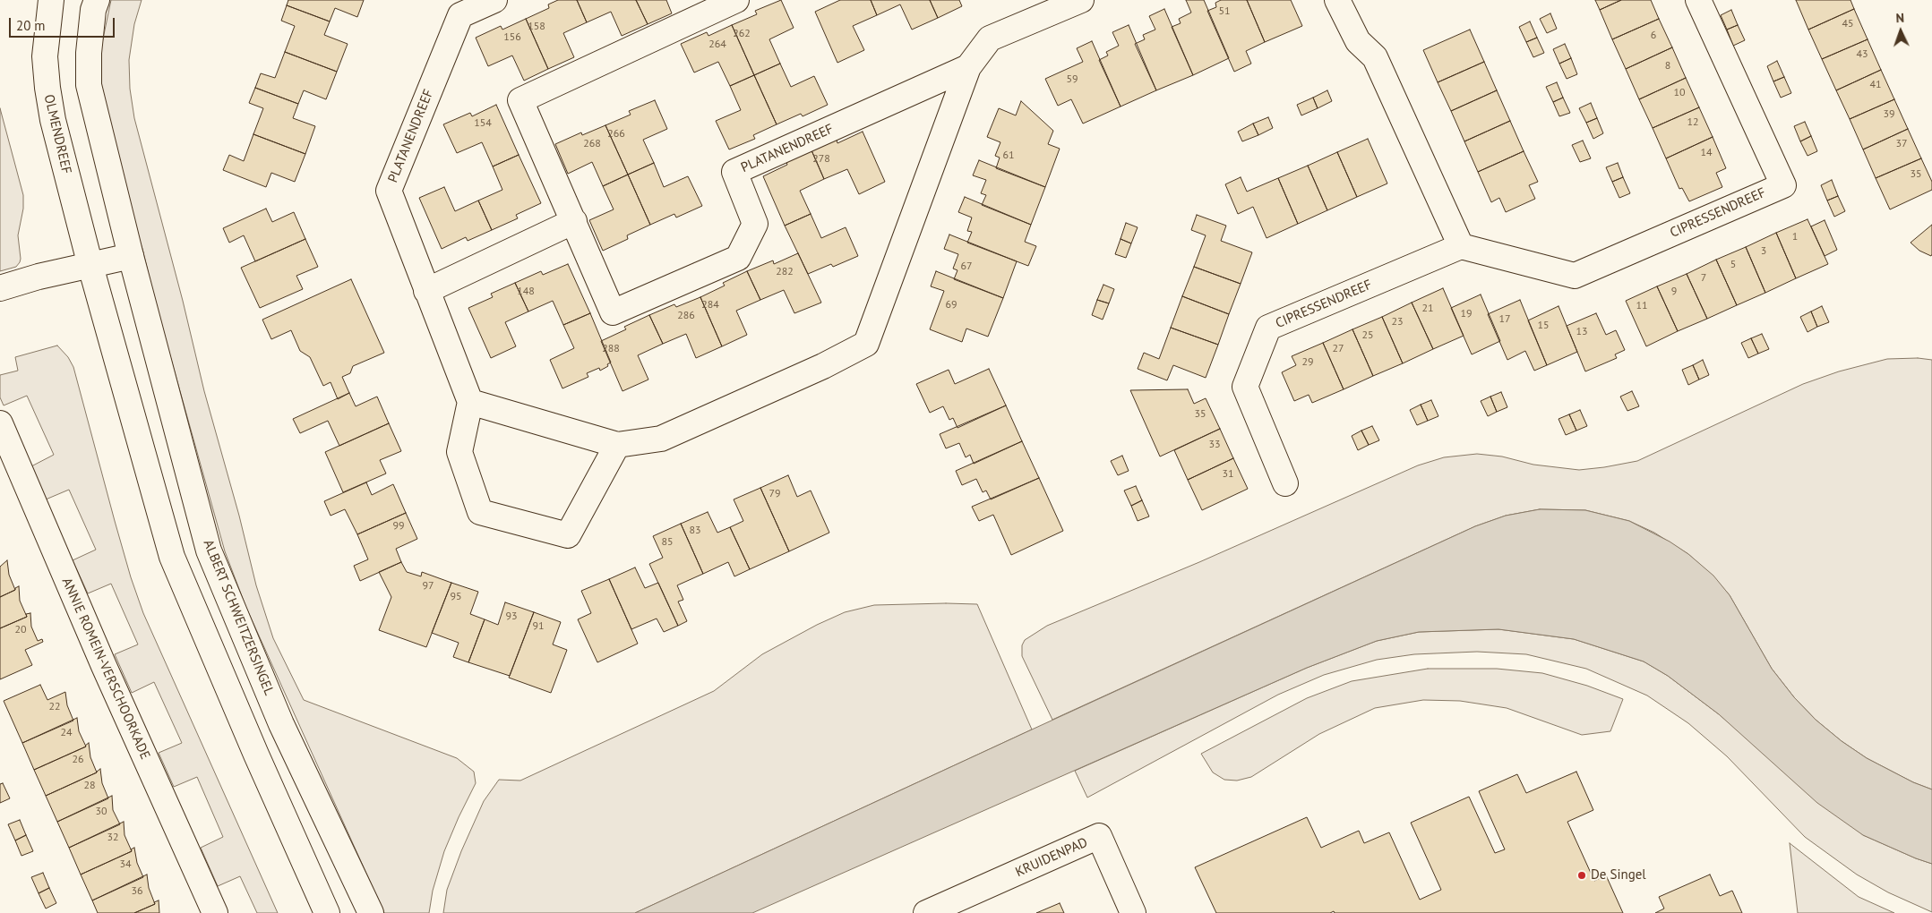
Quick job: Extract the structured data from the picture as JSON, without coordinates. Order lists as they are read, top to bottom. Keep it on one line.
{"streets":{"street":["OLMENDREEF","PLATANENDREEF","CIPRESSENDREEF","ALBERT SCHWEITZERSINGEL","ANNIE ROMEIN-VERSCHOORKADE","KRUIDENPAD"]},"places":["De Singel"],"house_numbers":["51","45","158","262","6","156","264","43","8","59","41","10","39","12","154","266","268","37","14","61","278","35","1","3","5","67","282","7","148","9","284","69","11","21","19","286","17","23","15","13","25","288","27","29","35","33","31","79","99","83","85","97","95","93","91","20","22","24","26","28","30","32","34","36"],"scale_bar":"20 m","north":"top"}
